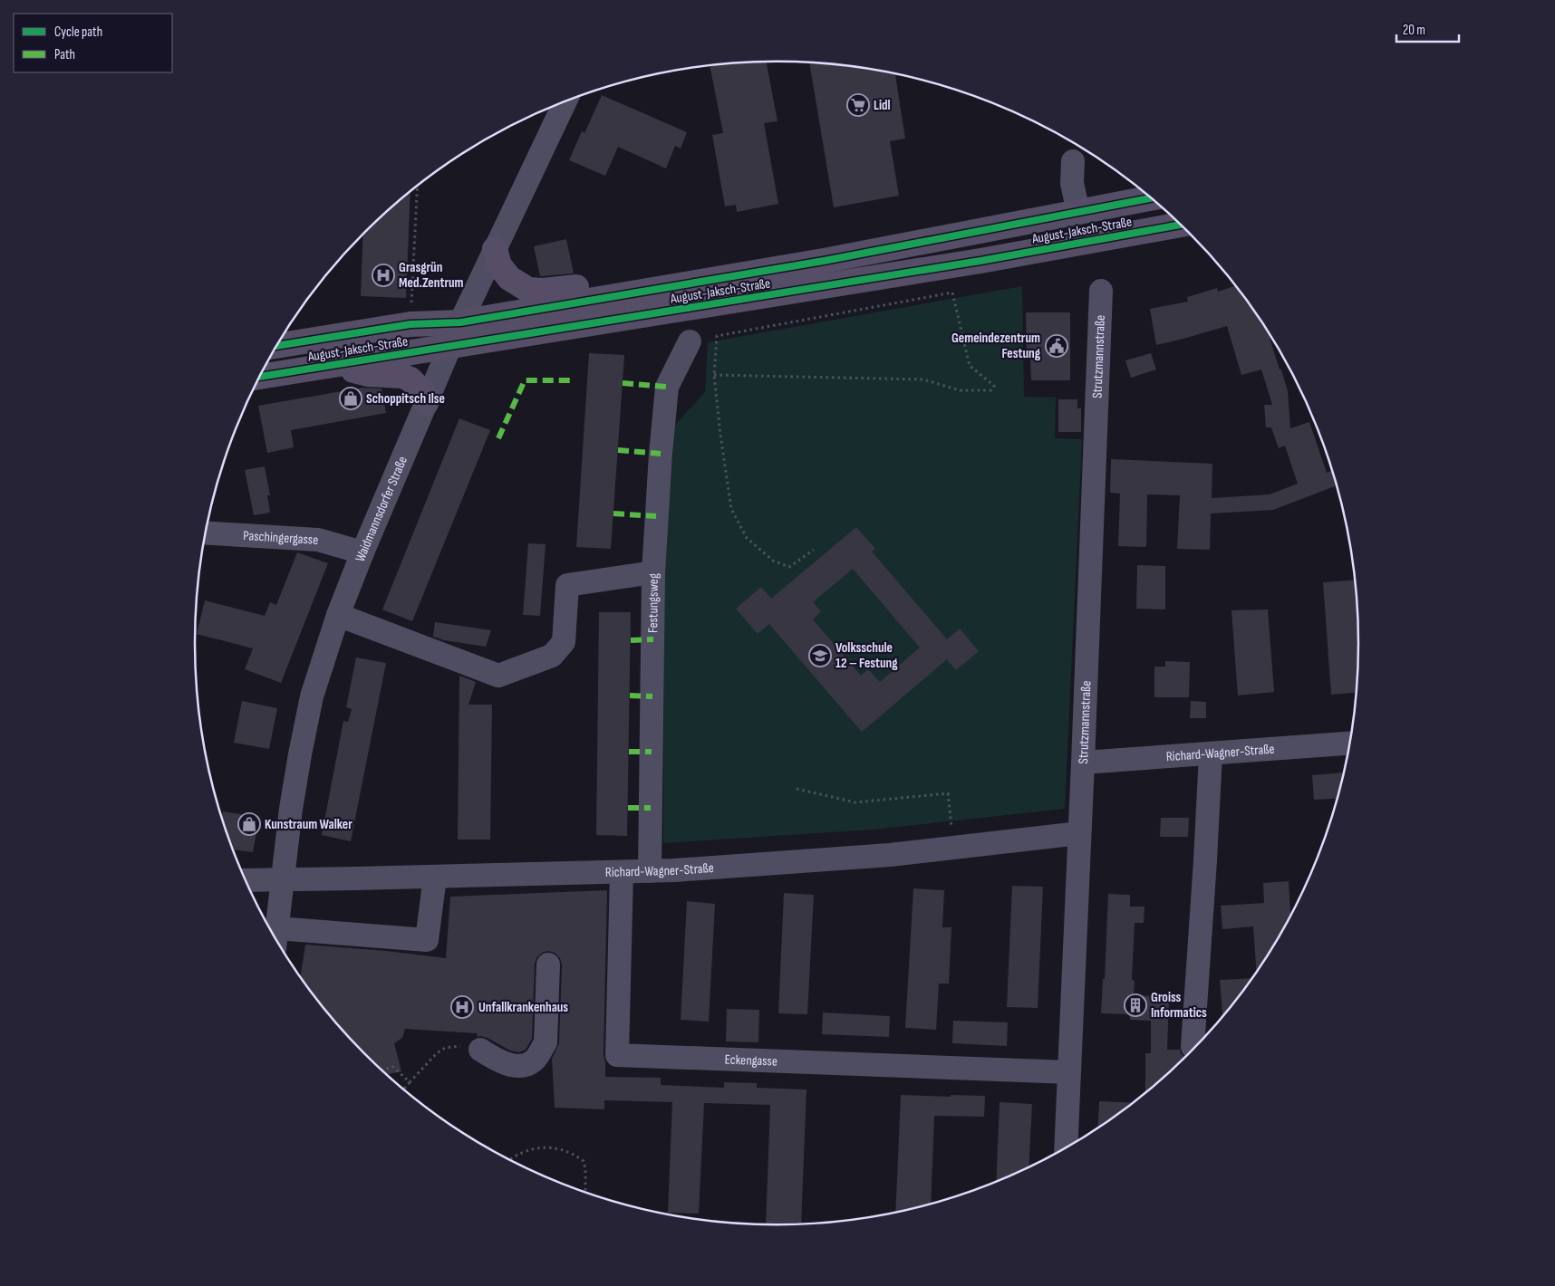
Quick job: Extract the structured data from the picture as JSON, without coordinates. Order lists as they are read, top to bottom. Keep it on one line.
{"streets":{"main road":["August-Jaksch-Straße"],"street":["Strutzmannstraße","Waidmannsdorfer Straße","Paschingergasse","Festungsweg","Richard-Wagner-Straße","Eckengasse"]},"crossings":[["August-Jaksch-Straße","Waidmannsdorfer Straße"],["Strutzmannstraße","Richard-Wagner-Straße"],["Strutzmannstraße","Eckengasse"],["Waidmannsdorfer Straße","Paschingergasse"],["Waidmannsdorfer Straße","Richard-Wagner-Straße"],["Festungsweg","Richard-Wagner-Straße"],["Richard-Wagner-Straße","Eckengasse"]],"places":{"supermarket":["Lidl"],"hospital":["Grasgrün Med.Zentrum","Unfallkrankenhaus"],"public building":["Gemeindezentrum Festung"],"shop":["Schoppitsch Ilse","Kunstraum Walker"],"school or university":["Volksschule 12 – Festung"],"building":["Groiss Informatics"]},"legend":["Cycle path","Path"],"scale_bar":"20 m"}
